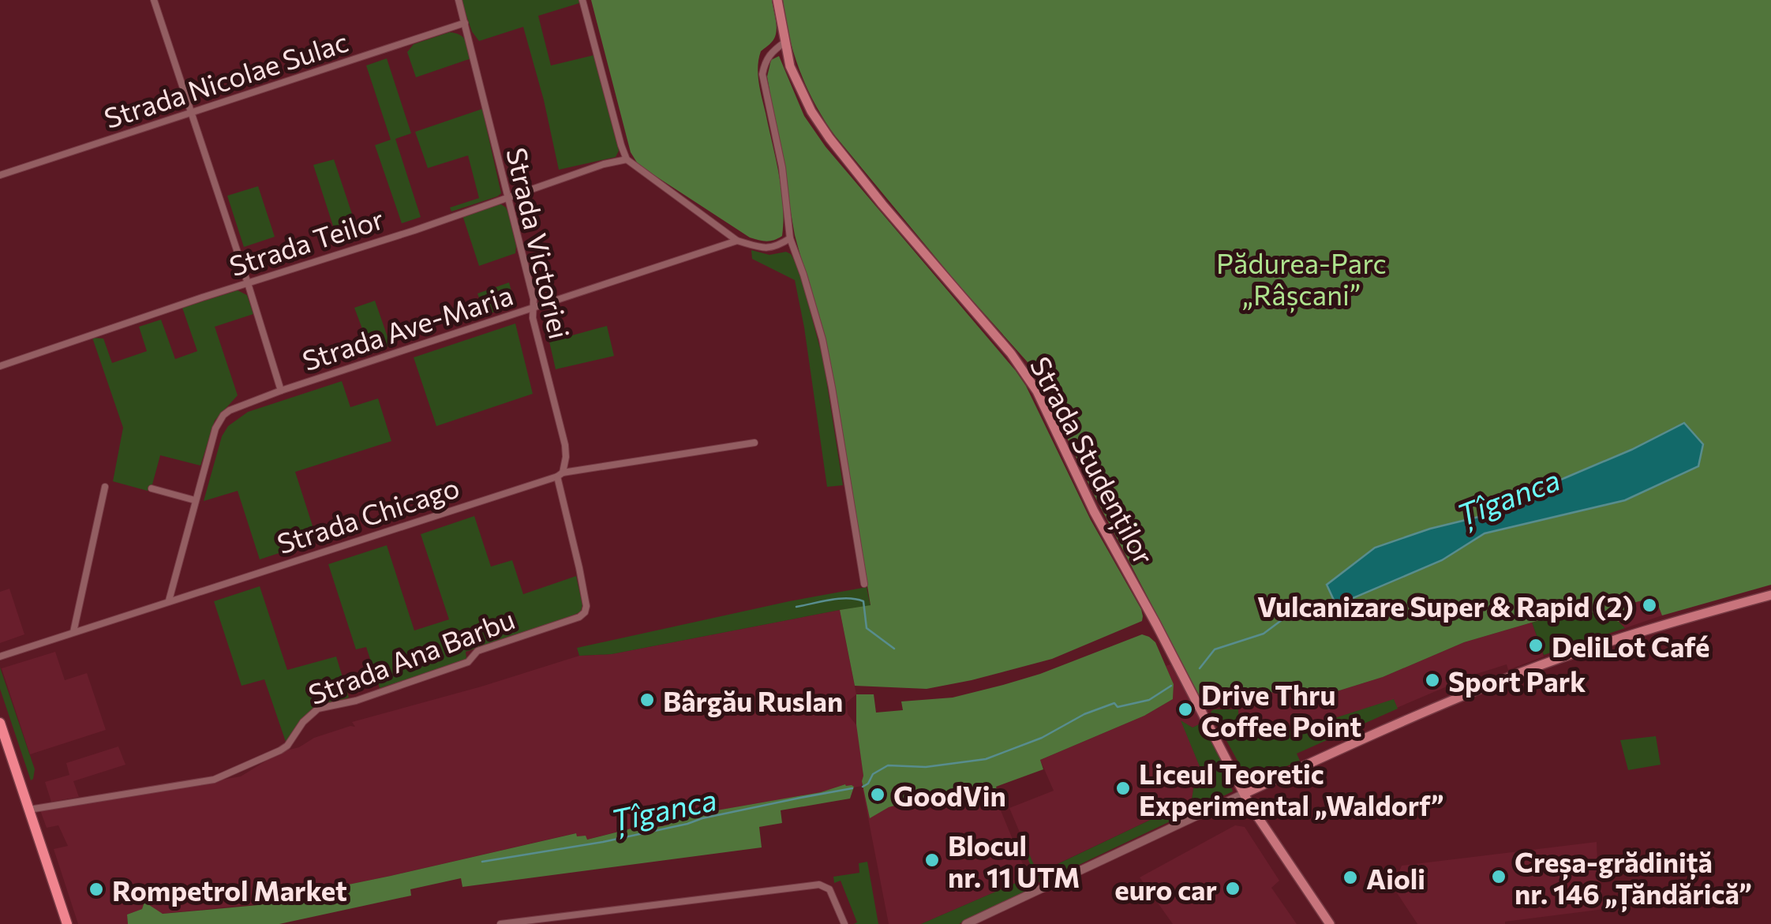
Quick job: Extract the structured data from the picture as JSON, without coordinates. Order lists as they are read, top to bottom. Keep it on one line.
{"streets":{"main road":["Strada Studenților"],"street":["Strada Nicolae Sulac","Strada Teilor","Strada Victoriei","Strada Ave-Maria","Strada Chicago","Strada Ana Barbu"]},"crossings":[["Strada Nicolae Sulac","Strada Victoriei"],["Strada Teilor","Strada Victoriei"],["Strada Victoriei","Strada Ave-Maria"],["Strada Victoriei","Strada Chicago"],["Strada Victoriei","Strada Ana Barbu"],["Strada Ave-Maria","Strada Chicago"]],"water":["Țîganca"],"parks":["Pădurea-Parc „Râșcani”"],"places":["Vulcanizare Super & Rapid (2)","DeliLot Café","Sport Park","Bârgău Ruslan","Drive Thru Coffee Point","Liceul Teoretic Experimental „Waldorf”","GoodVin","Blocul nr. 11 UTM","Creșa-grădiniță nr. 146 „Țăndărică”","Aioli","euro car","Rompetrol Market"]}
